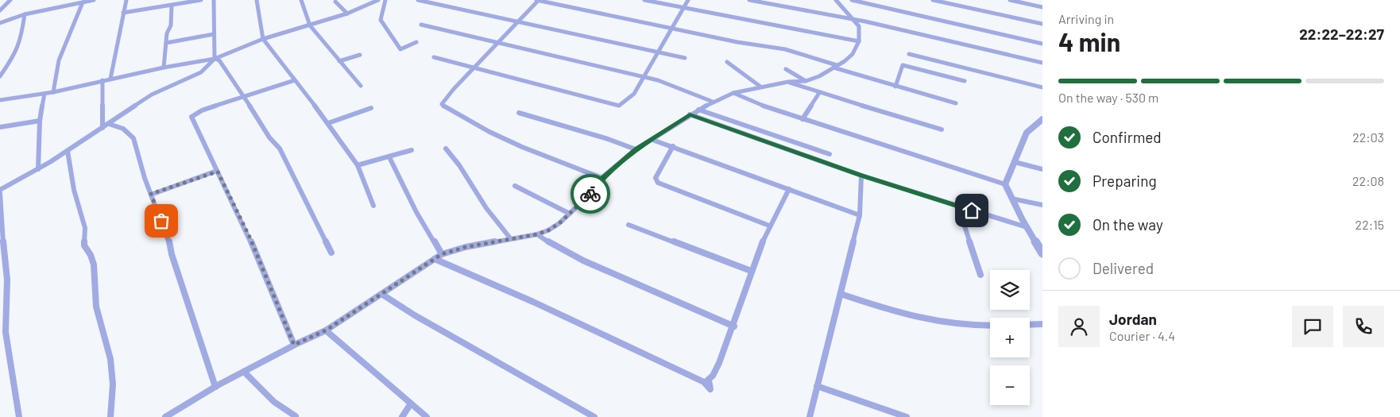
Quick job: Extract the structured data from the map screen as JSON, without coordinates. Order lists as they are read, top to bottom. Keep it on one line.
{"page":{"heading":["4 min","Arriving in","22:22–22:27"],"panel":["Jordan","Courier · 4.4"],"bar":"On the way · 530 m","list":[["Confirmed","22:03"],["Preparing","22:08"],["On the way","22:15"],"Delivered"],"map_buttons":["+","−"]}}
